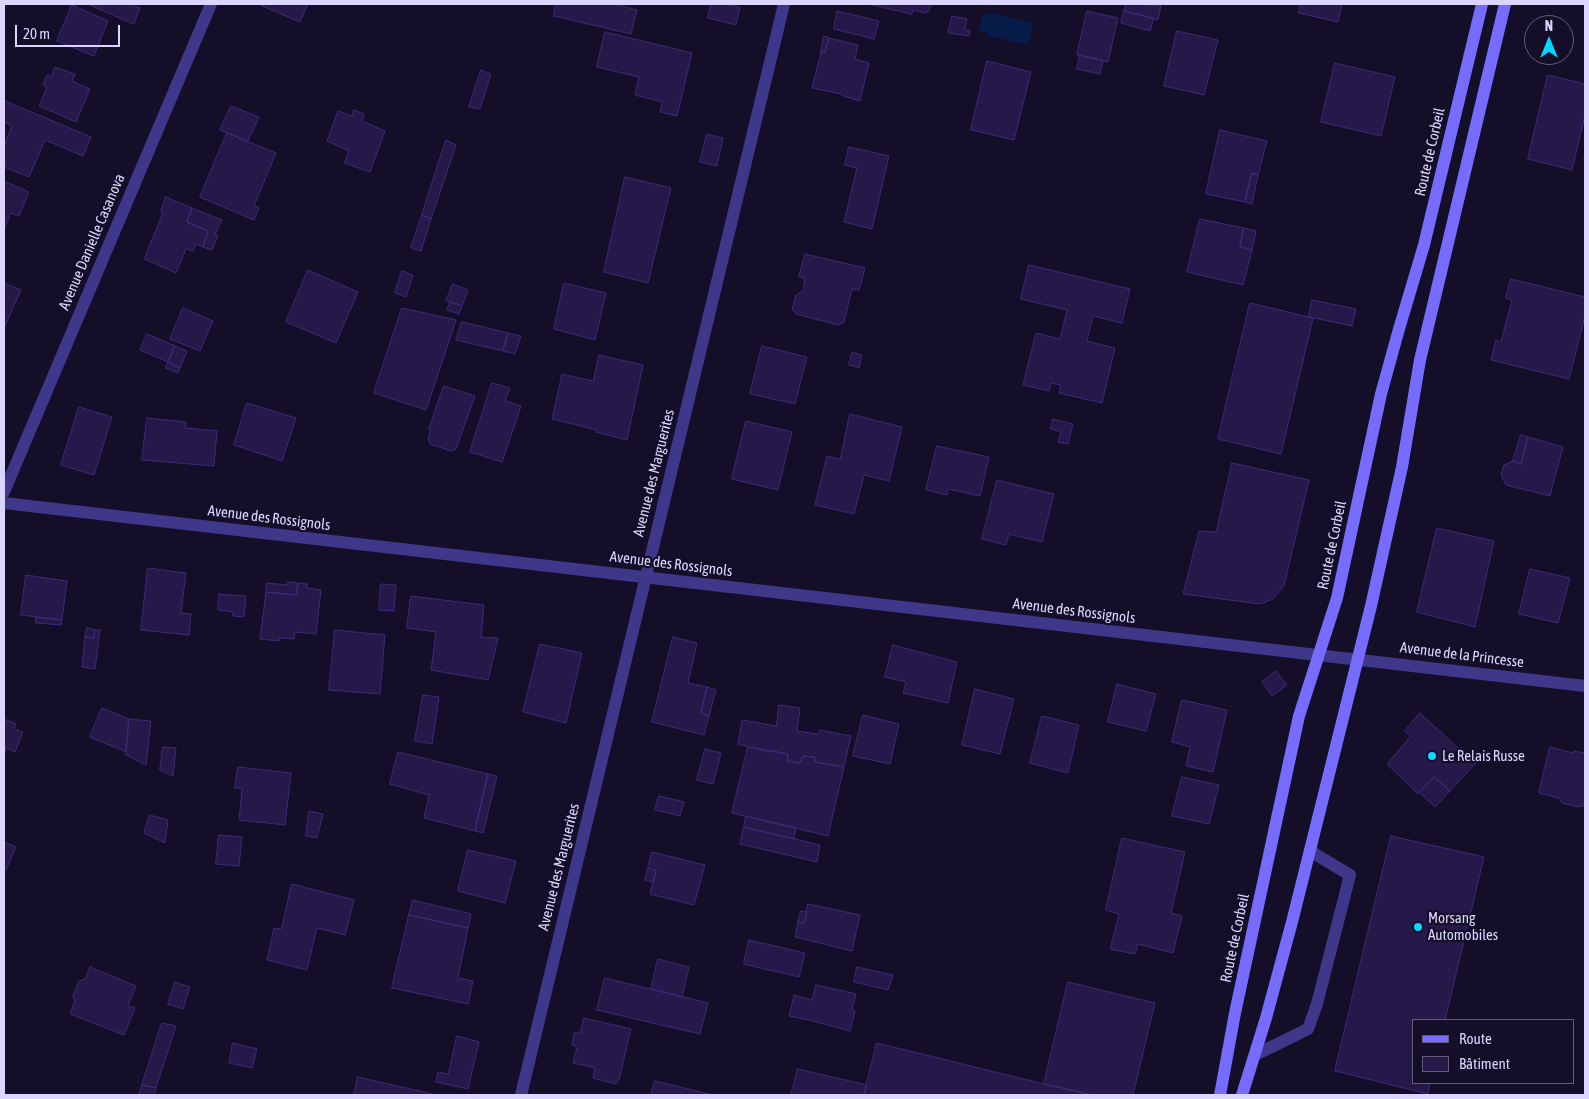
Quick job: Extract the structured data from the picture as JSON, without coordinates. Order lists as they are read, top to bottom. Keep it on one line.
{"streets":{"main road":["Route de Corbeil"],"street":["Avenue Danielle Casanova","Avenue des Marguerites","Avenue des Rossignols","Avenue de la Princesse"]},"crossings":[["Route de Corbeil","Avenue des Rossignols"],["Avenue des Marguerites","Avenue des Rossignols"],["Avenue des Rossignols","Avenue de la Princesse"]],"places":["Le Relais Russe","Morsang Automobiles"],"legend":["Route","Bâtiment"],"scale_bar":"20 m","north":"top"}
